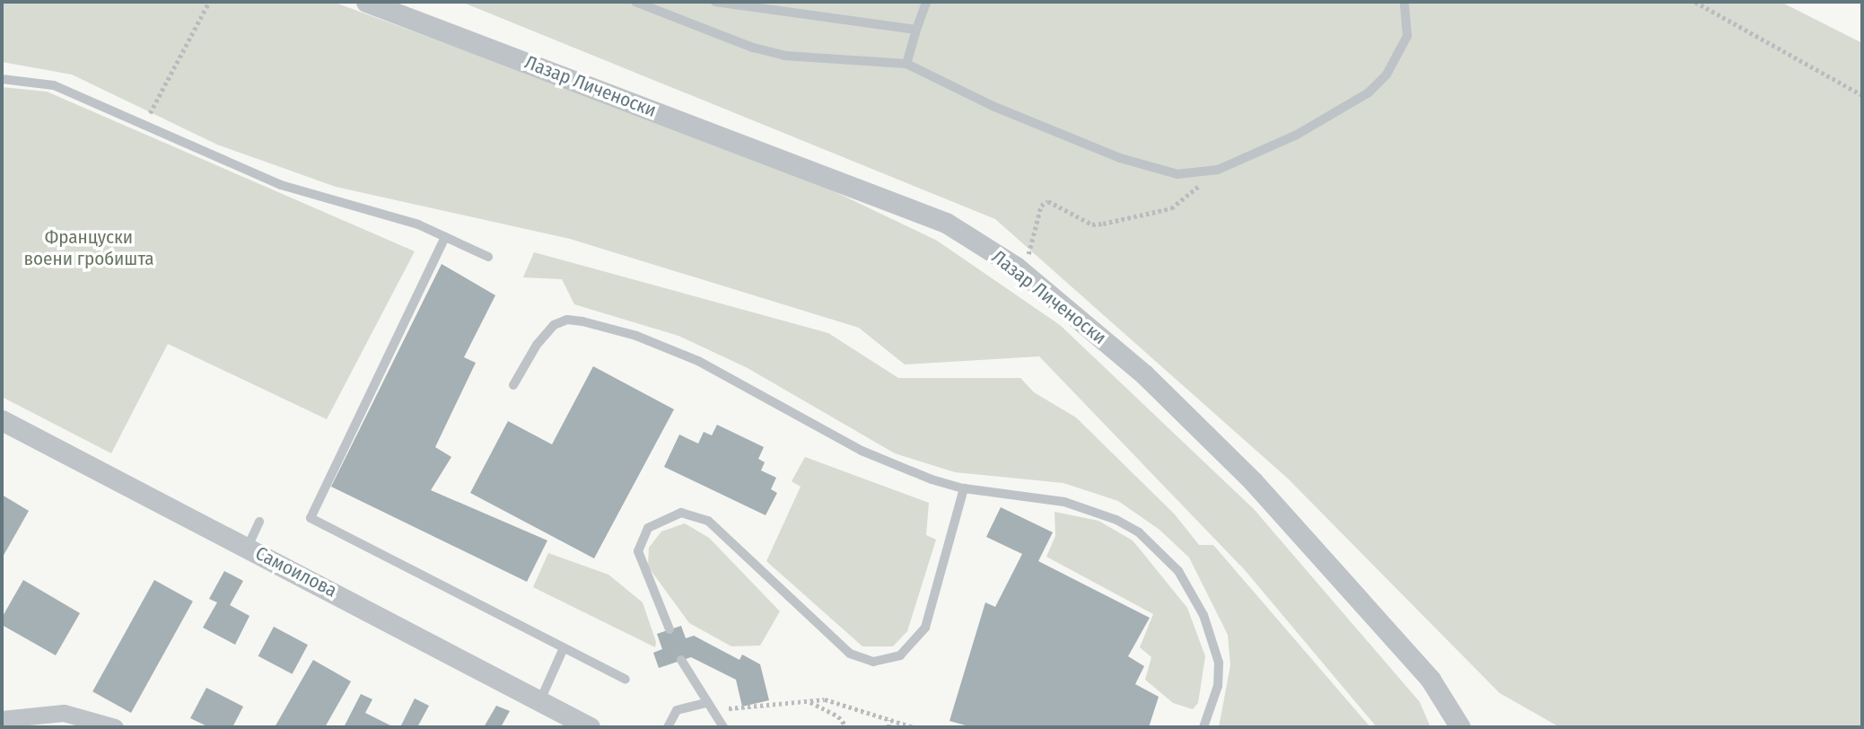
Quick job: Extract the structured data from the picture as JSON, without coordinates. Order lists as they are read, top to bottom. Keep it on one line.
{"streets":{"street":["Лазар Личеноски","Самоилова"]},"parks":["Француски воени гробишта"]}
